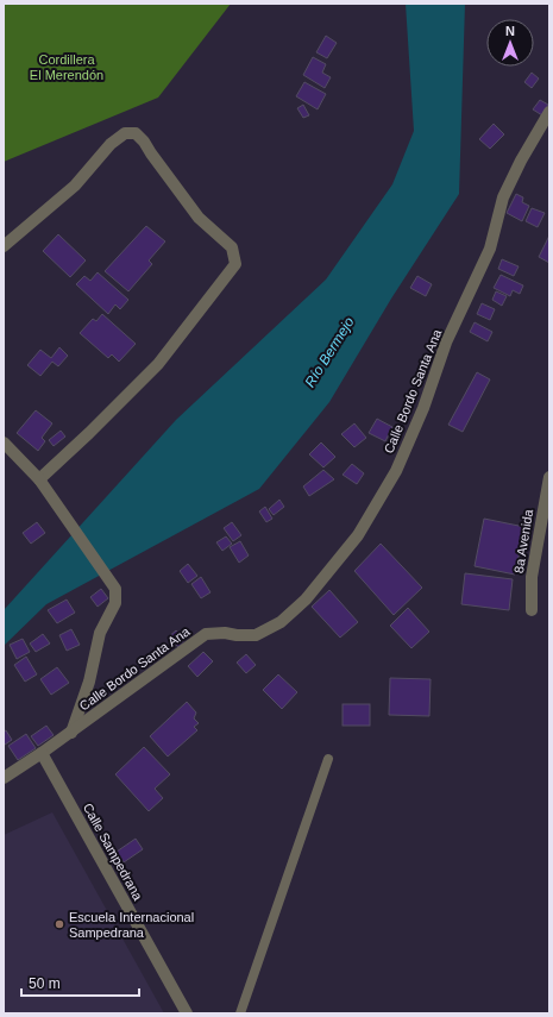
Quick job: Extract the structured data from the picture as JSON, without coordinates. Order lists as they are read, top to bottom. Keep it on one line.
{"streets":{"street":["Calle Bordo Santa Ana","8a Avenida","Calle Sampedrana"]},"crossings":[["Calle Bordo Santa Ana","Calle Sampedrana"]],"water":["Río Bermejo"],"parks":["Cordillera El Merendón"],"places":["Escuela Internacional Sampedrana"],"scale_bar":"50 m","north":"top"}
